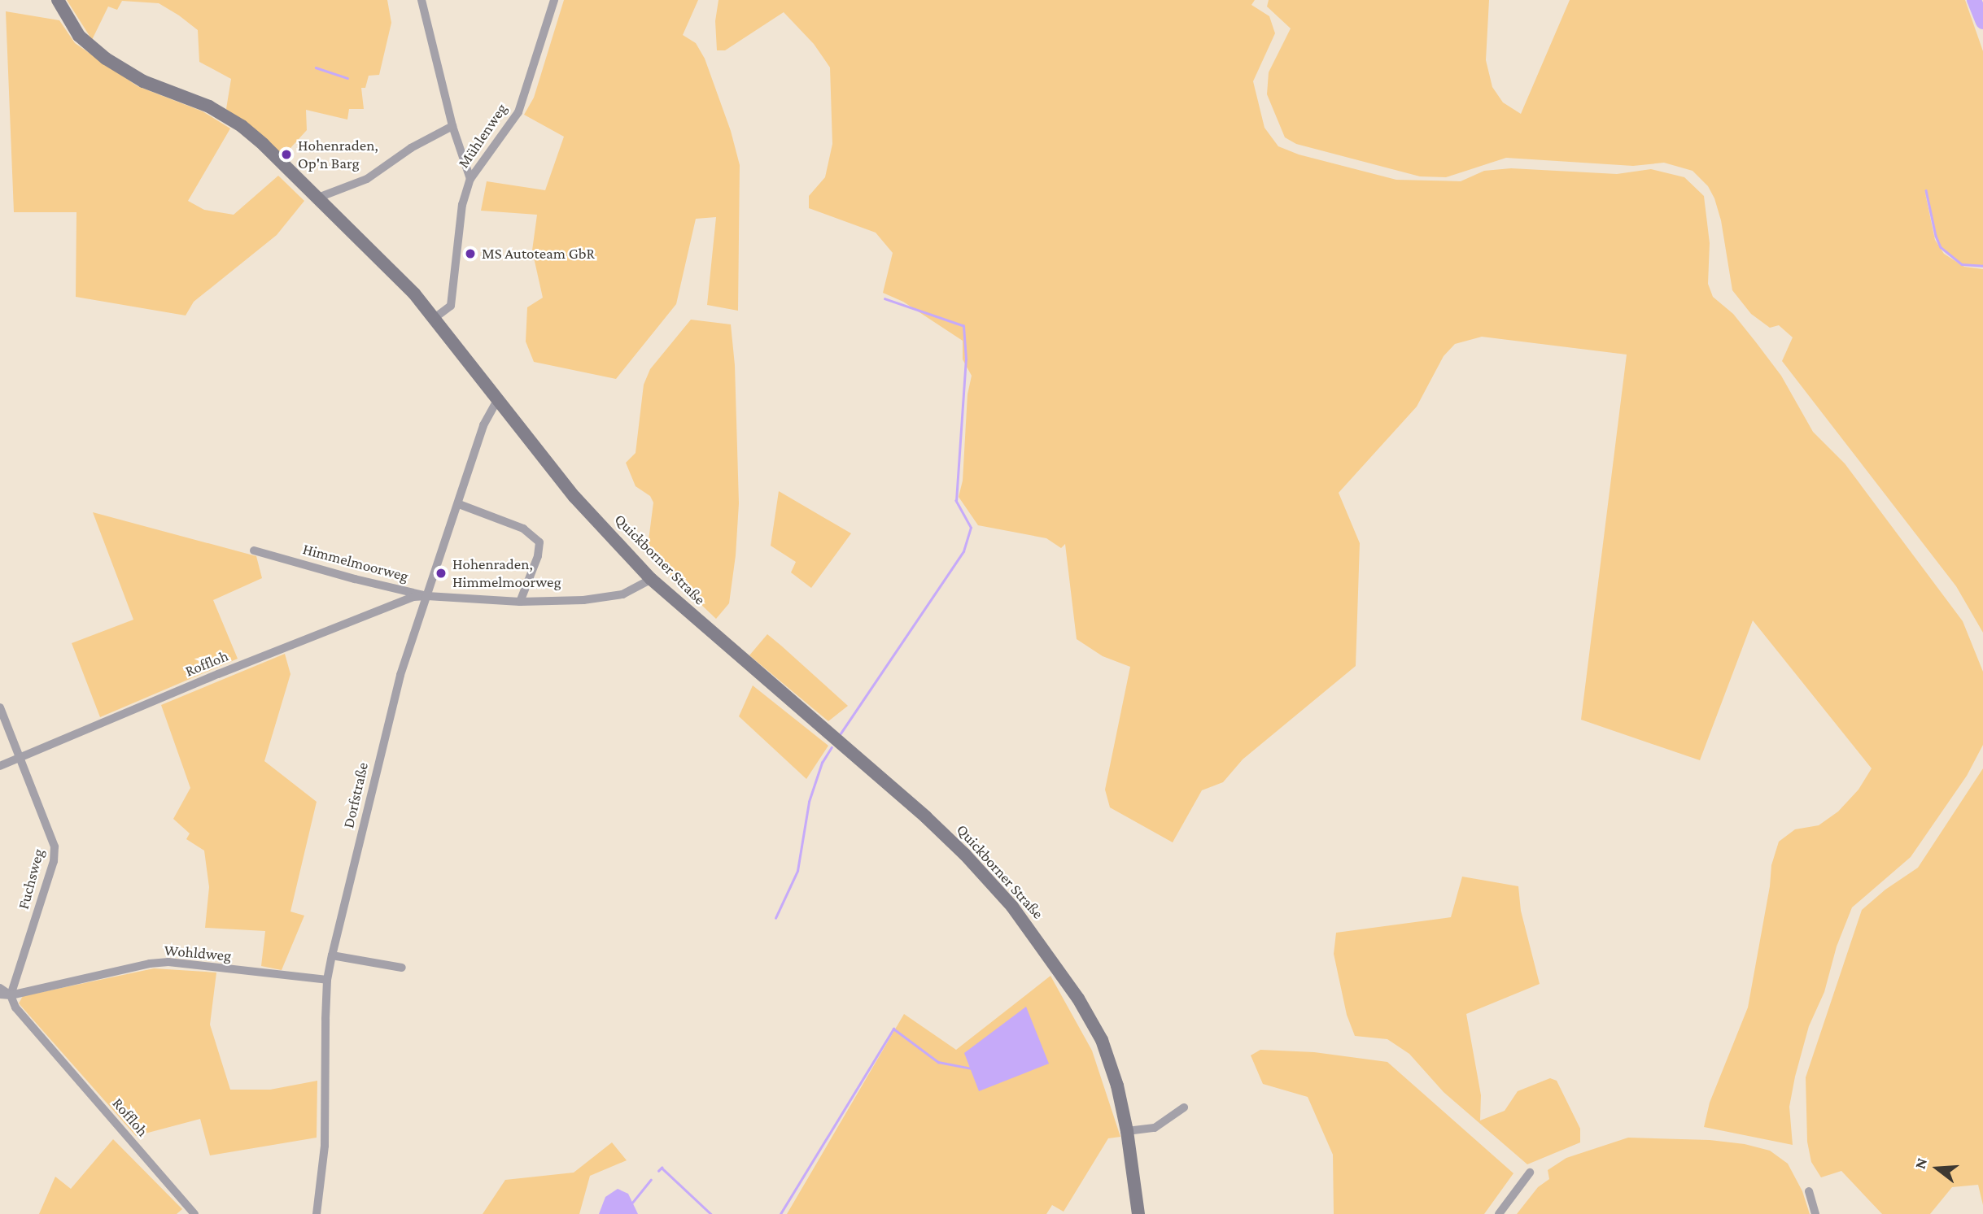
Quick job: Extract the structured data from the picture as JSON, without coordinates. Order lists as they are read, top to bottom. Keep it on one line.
{"streets":{"main road":["Quickborner Straße"],"street":["Mühlenweg","Himmelmoorweg","Roffloh","Dorfstraße","Fuchsweg","Wohldweg"]},"crossings":[["Mühlenweg","Quickborner Straße"],["Quickborner Straße","Himmelmoorweg"],["Quickborner Straße","Dorfstraße"],["Himmelmoorweg","Roffloh"],["Himmelmoorweg","Dorfstraße"],["Roffloh","Dorfstraße"],["Roffloh","Fuchsweg"],["Roffloh","Wohldweg"],["Dorfstraße","Wohldweg"],["Fuchsweg","Wohldweg"]],"places":["Hohenraden, Op'n Barg","MS Autoteam GbR","Hohenraden, Himmelmoorweg"],"north":"left"}
